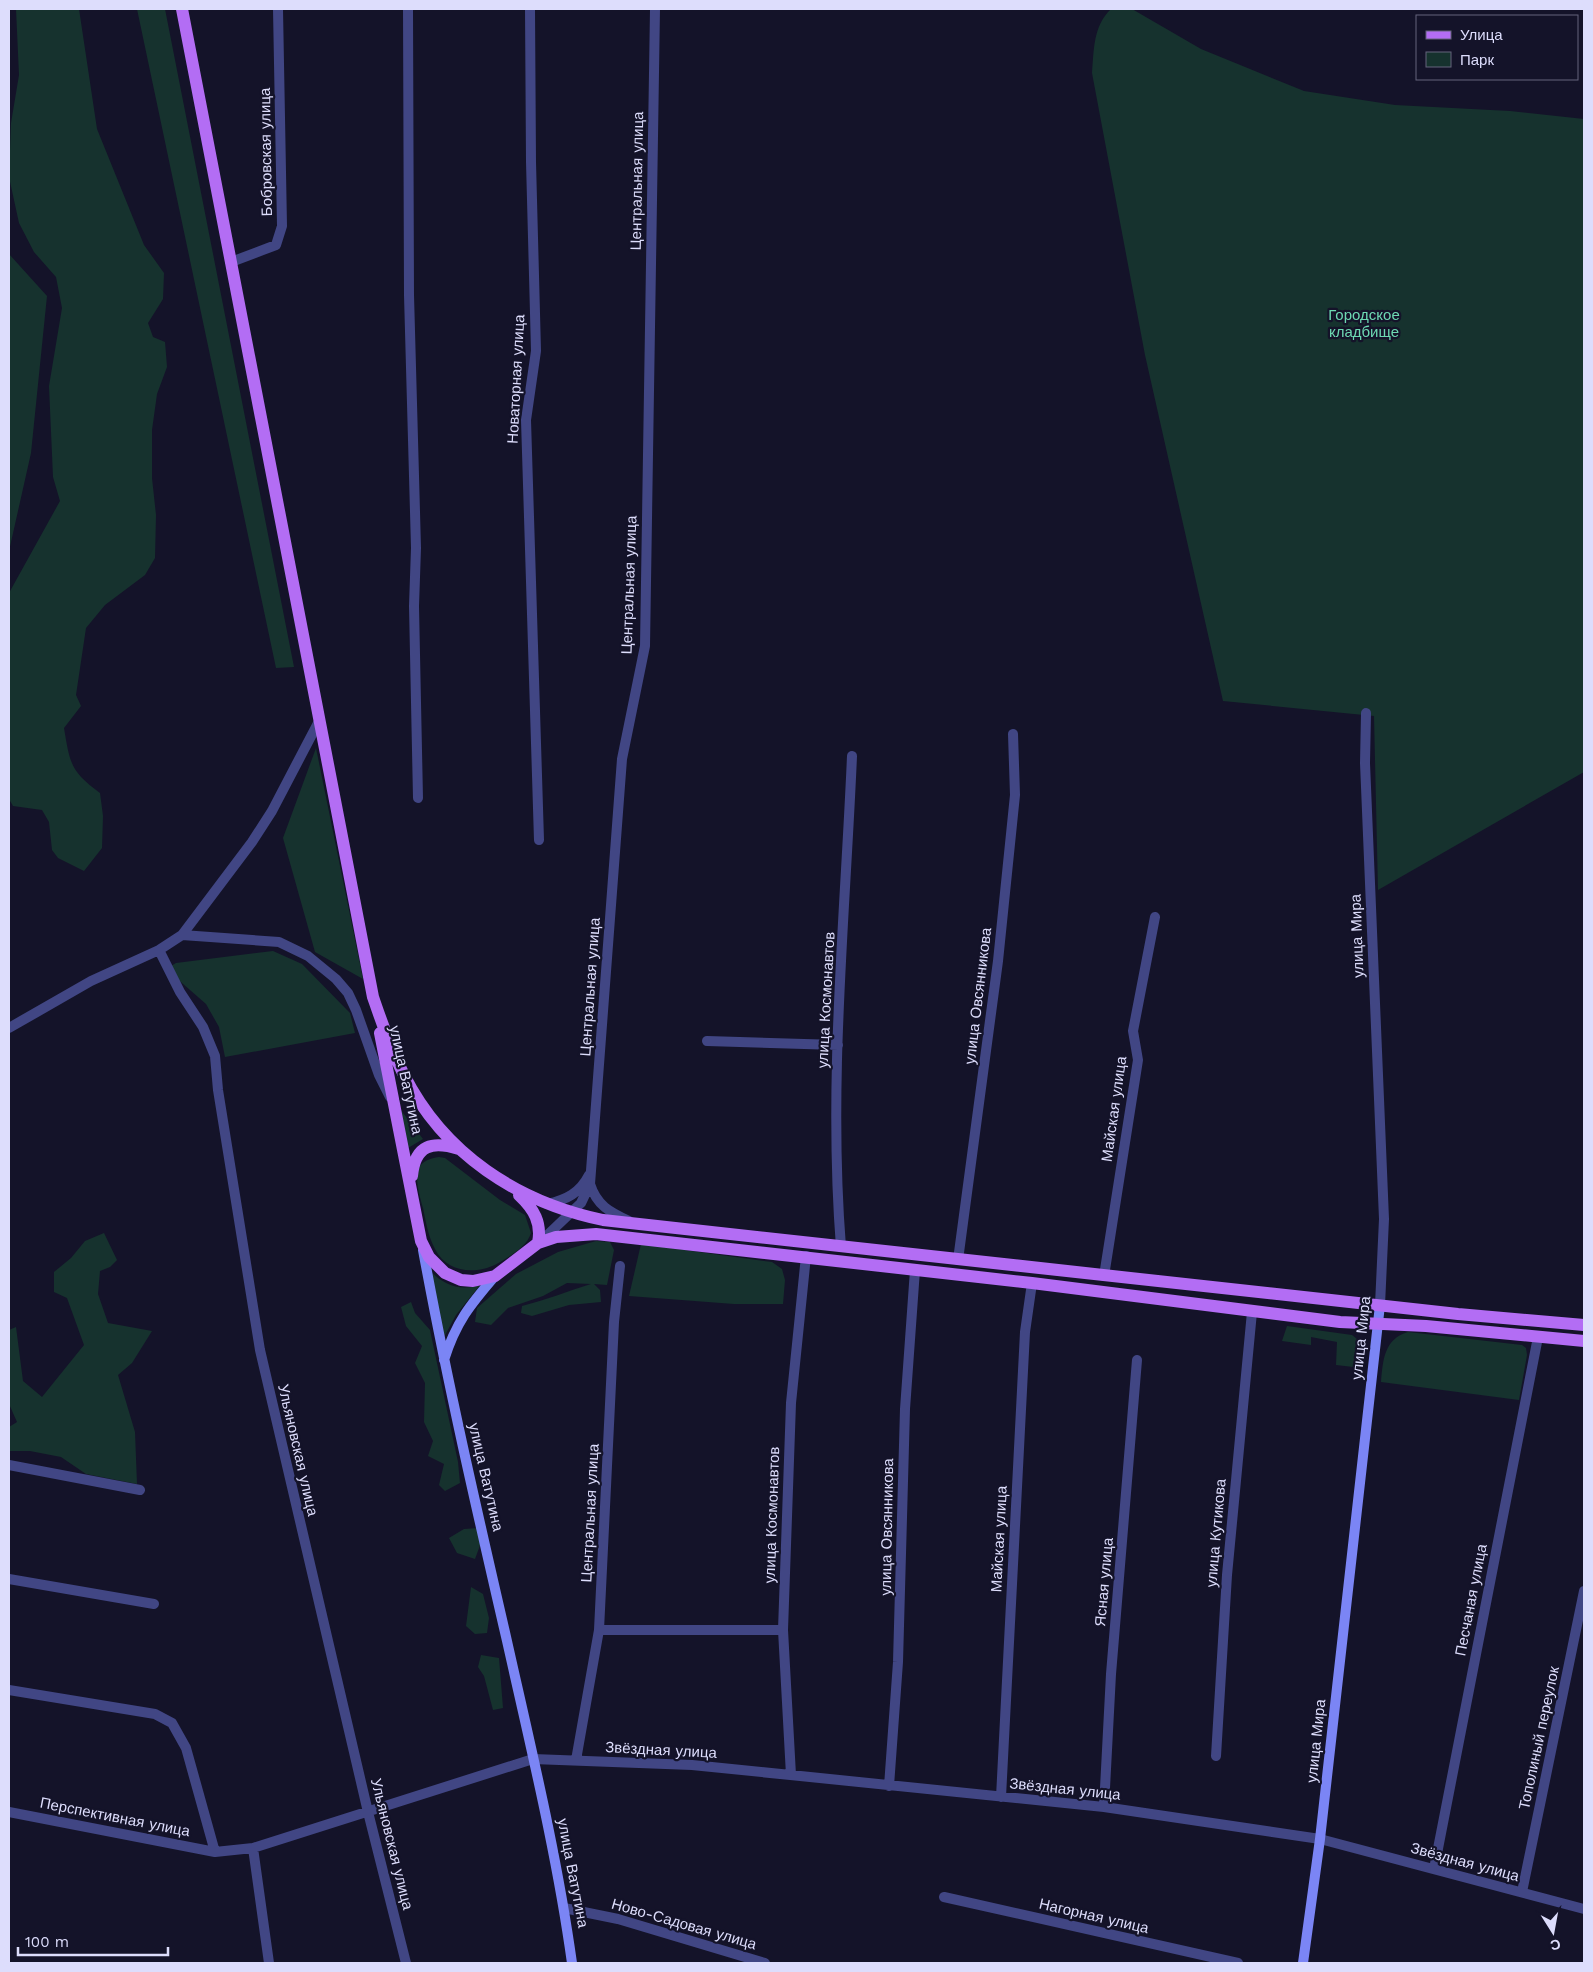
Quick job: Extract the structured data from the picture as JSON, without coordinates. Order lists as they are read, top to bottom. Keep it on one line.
{"streets":{"main road":["улица Мира","улица Ватутина"],"street":["Бобровская улица","Центральная улица","Новаторная улица","улица Овсянникова","улица Космонавтов","Майская улица","Ульяновская улица","улица Кутикова","Ясная улица","Песчаная улица","Тополиный переулок","Звёздная улица","Перспективная улица","Нагорная улица","Ново-Садовая улица"]},"crossings":[["Центральная улица","улица Ватутина"],["Центральная улица","Звёздная улица"],["улица Мира","Звёздная улица"],["улица Овсянникова","Звёздная улица"],["улица Космонавтов","Звёздная улица"],["улица Ватутина","Звёздная улица"],["улица Ватутина","Ново-Садовая улица"],["Майская улица","Звёздная улица"],["Ульяновская улица","Звёздная улица"],["Ульяновская улица","Перспективная улица"],["Ясная улица","Звёздная улица"],["Песчаная улица","Звёздная улица"],["Тополиный переулок","Звёздная улица"],["Звёздная улица","Перспективная улица"]],"parks":["Городское кладбище"],"legend":["Улица","Парк"],"scale_bar":"100 m","north":"bottom"}
